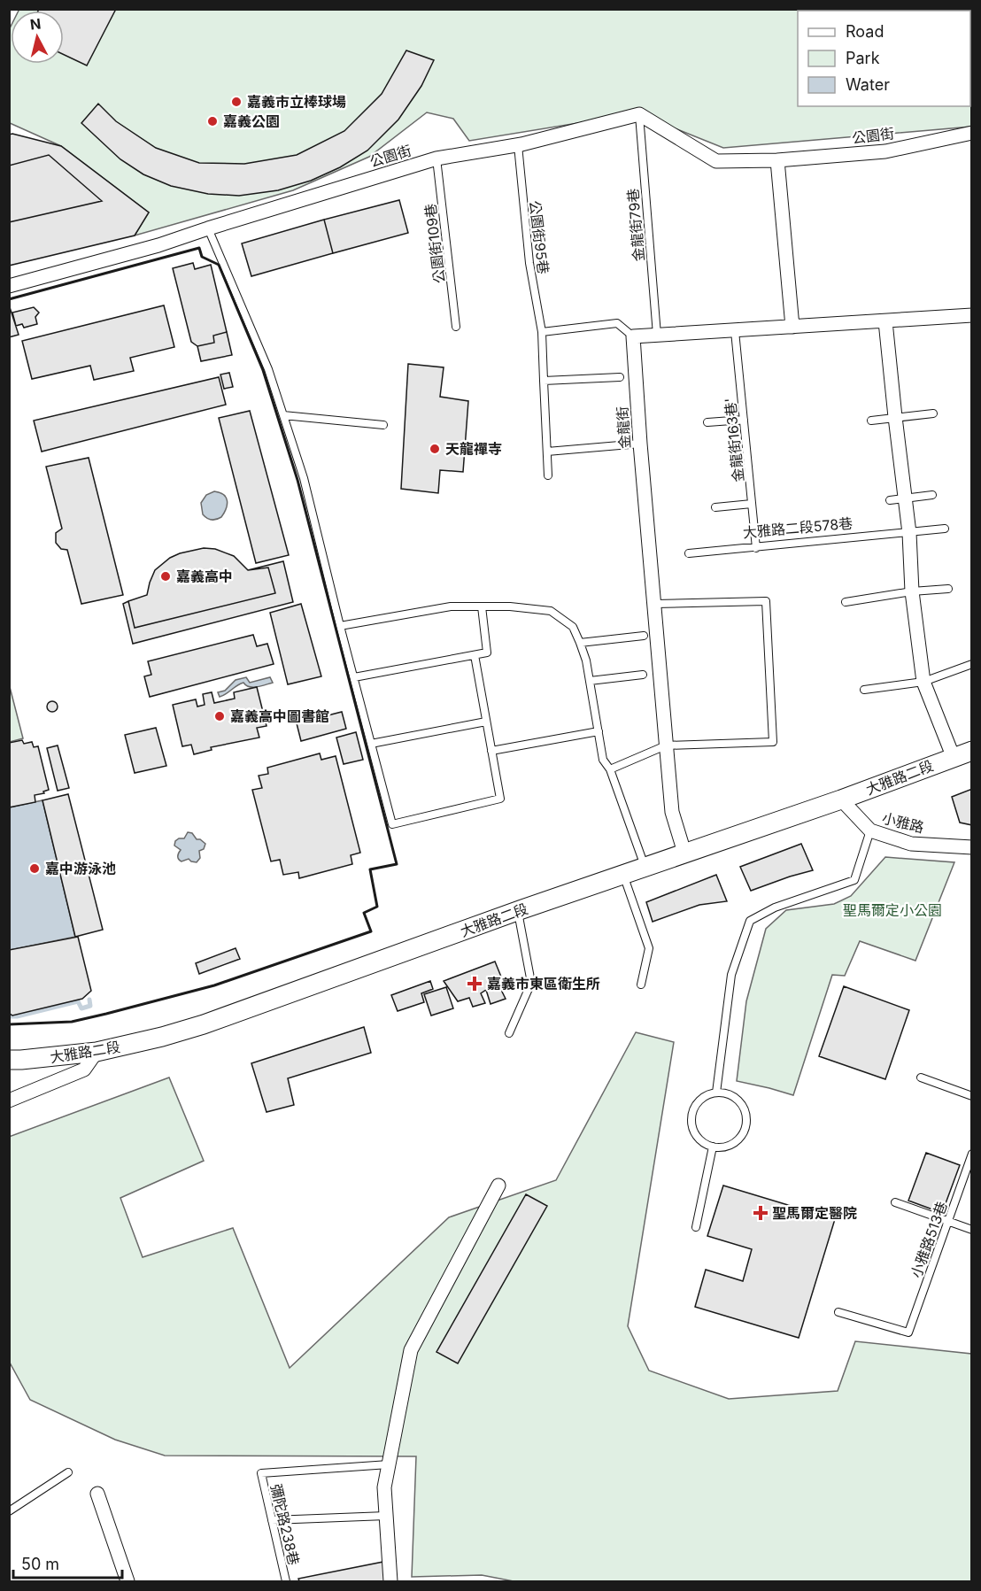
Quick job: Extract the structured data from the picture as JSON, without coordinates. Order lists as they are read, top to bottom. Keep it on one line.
{"streets":{"main road":["大雅路二段"],"street":["公園街","金龍街","小雅路"],"lane":["金龍街79巷","公園街95巷","公園街109巷","金龍街163巷'","大雅路二段578巷","小雅路513巷","彌陀路238巷"]},"crossings":[["公園街","金龍街79巷"],["公園街","公園街95巷"],["公園街","公園街109巷"],["金龍街","大雅路二段"],["金龍街163巷'","大雅路二段578巷"],["大雅路二段","小雅路"]],"parks":["聖馬爾定小公園"],"places":{"other":["嘉義市立棒球場","嘉義公園","天龍禪寺","嘉義高中","嘉義高中圖書館","嘉中游泳池"],"health":["嘉義市東區衛生所","聖馬爾定醫院"]},"legend":["Road","Park","Water"],"scale_bar":"50 m","north":"top"}
